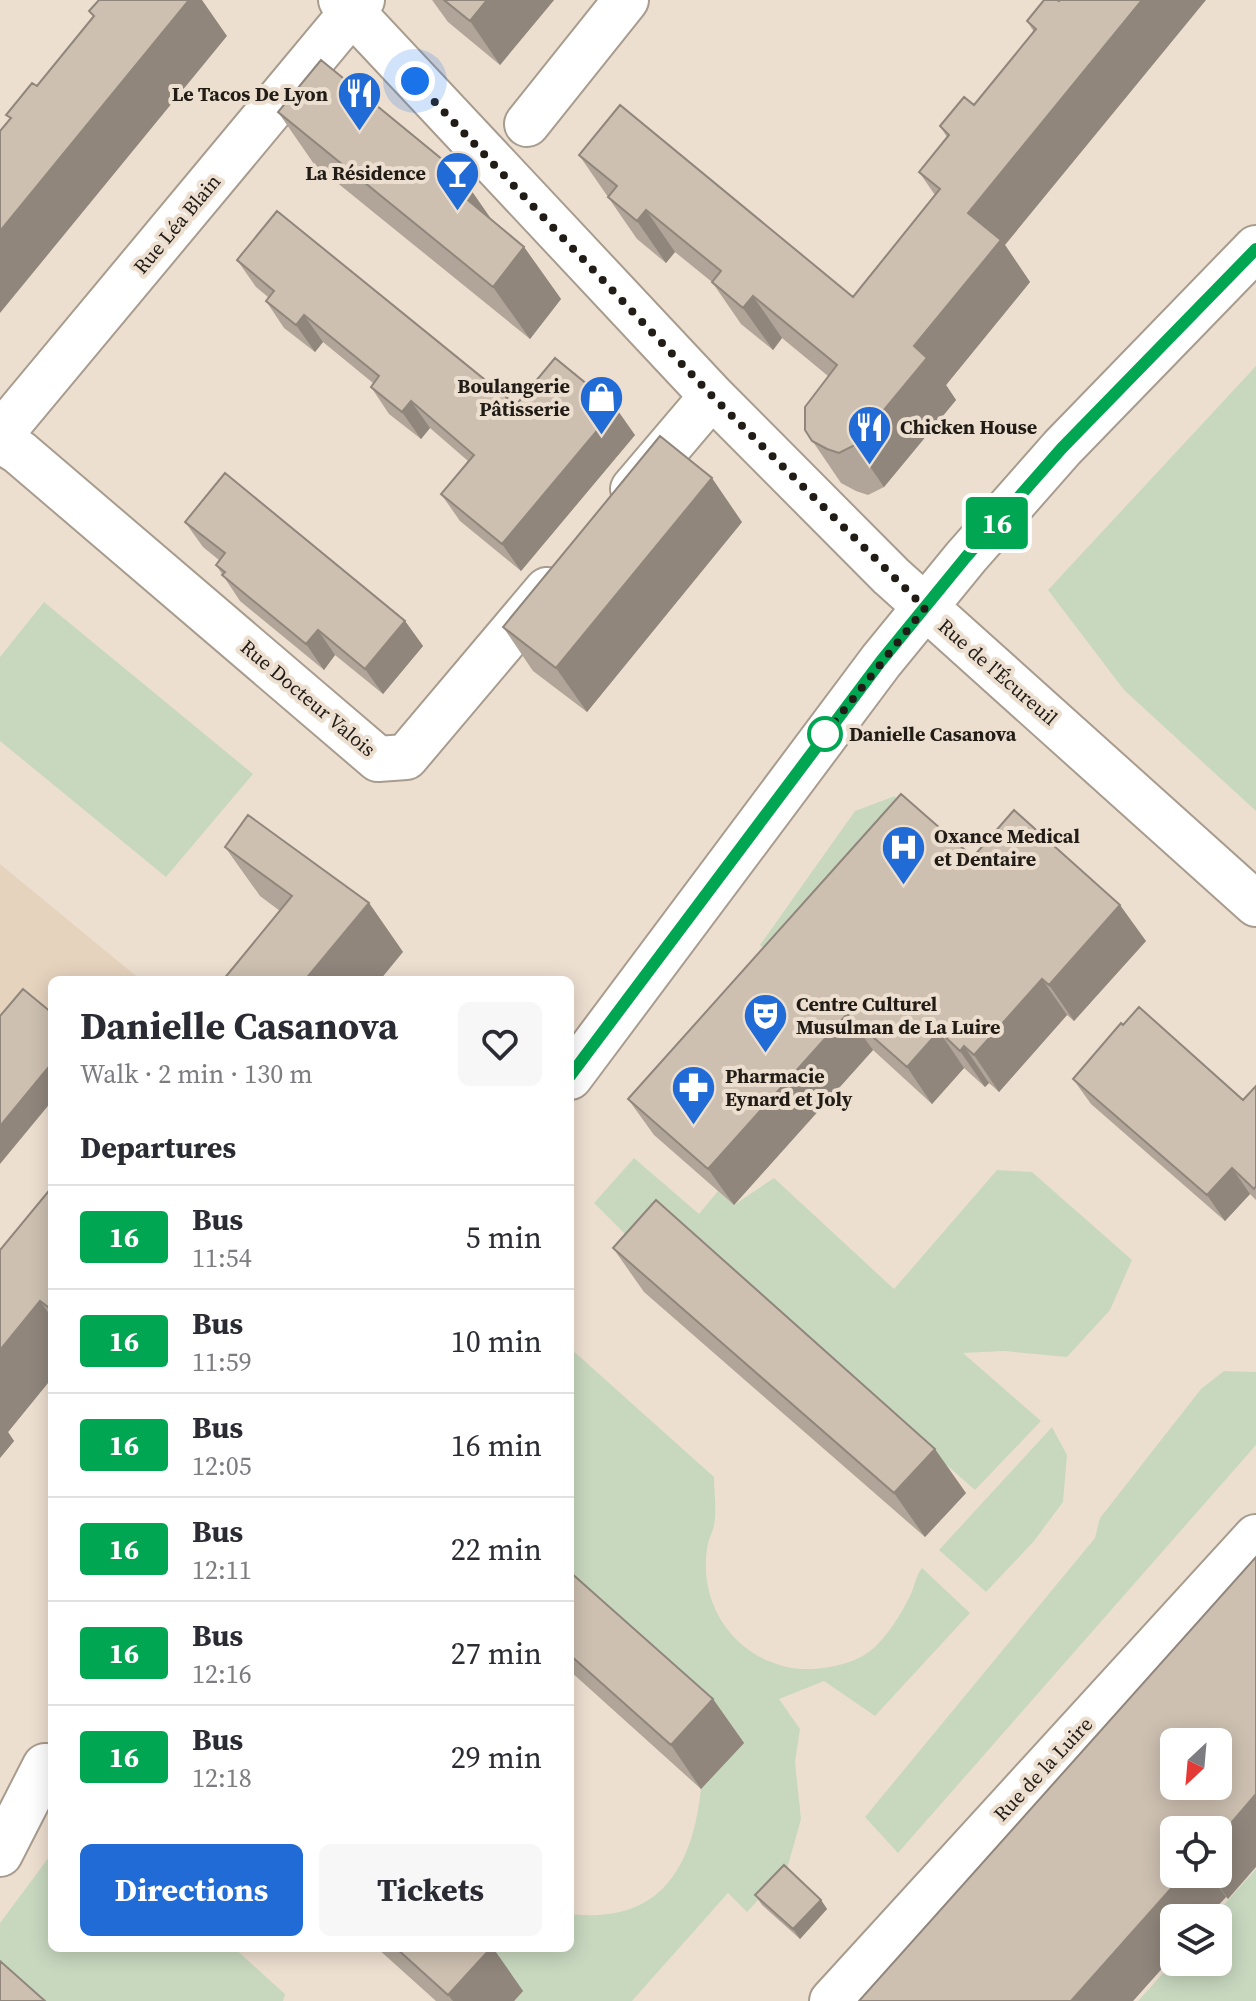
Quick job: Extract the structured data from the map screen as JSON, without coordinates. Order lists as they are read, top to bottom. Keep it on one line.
{"streets":{"street":["Rue Léa Blain","Rue de l'Écureuil","Rue Docteur Valois","Rue de la Luire"]},"crossings":[["Rue Léa Blain","Rue de l'Écureuil"],["Rue Léa Blain","Rue Docteur Valois"]],"places":{"restaurant":["Le Tacos De Lyon","Chicken House"],"bar":["La Résidence"],"shop":["Boulangerie Pâtisserie"],"other":["Danielle Casanova"],"hospital":["Oxance Medical et Dentaire"],"theatre":["Centre Culturel Musulman de La Luire"],"pharmacy":["Pharmacie Eynard et Joly"]},"lines":["bus line 16"],"north":"bottom left","page":{"on_map":"16","heading":[["Danielle Casanova","Walk · 2 min · 130 m"],"Departures"],"list":[{"mark":"16","name":"Bus","note":"11:54","value":"5 min"},{"mark":"16","name":"Bus","note":"11:59","value":"10 min"},{"mark":"16","name":"Bus","note":"12:05","value":"16 min"},{"mark":"16","name":"Bus","note":"12:11","value":"22 min"},{"mark":"16","name":"Bus","note":"12:16","value":"27 min"},{"mark":"16","name":"Bus","note":"12:18","value":"29 min"}],"buttons":["Directions","Tickets"]}}
